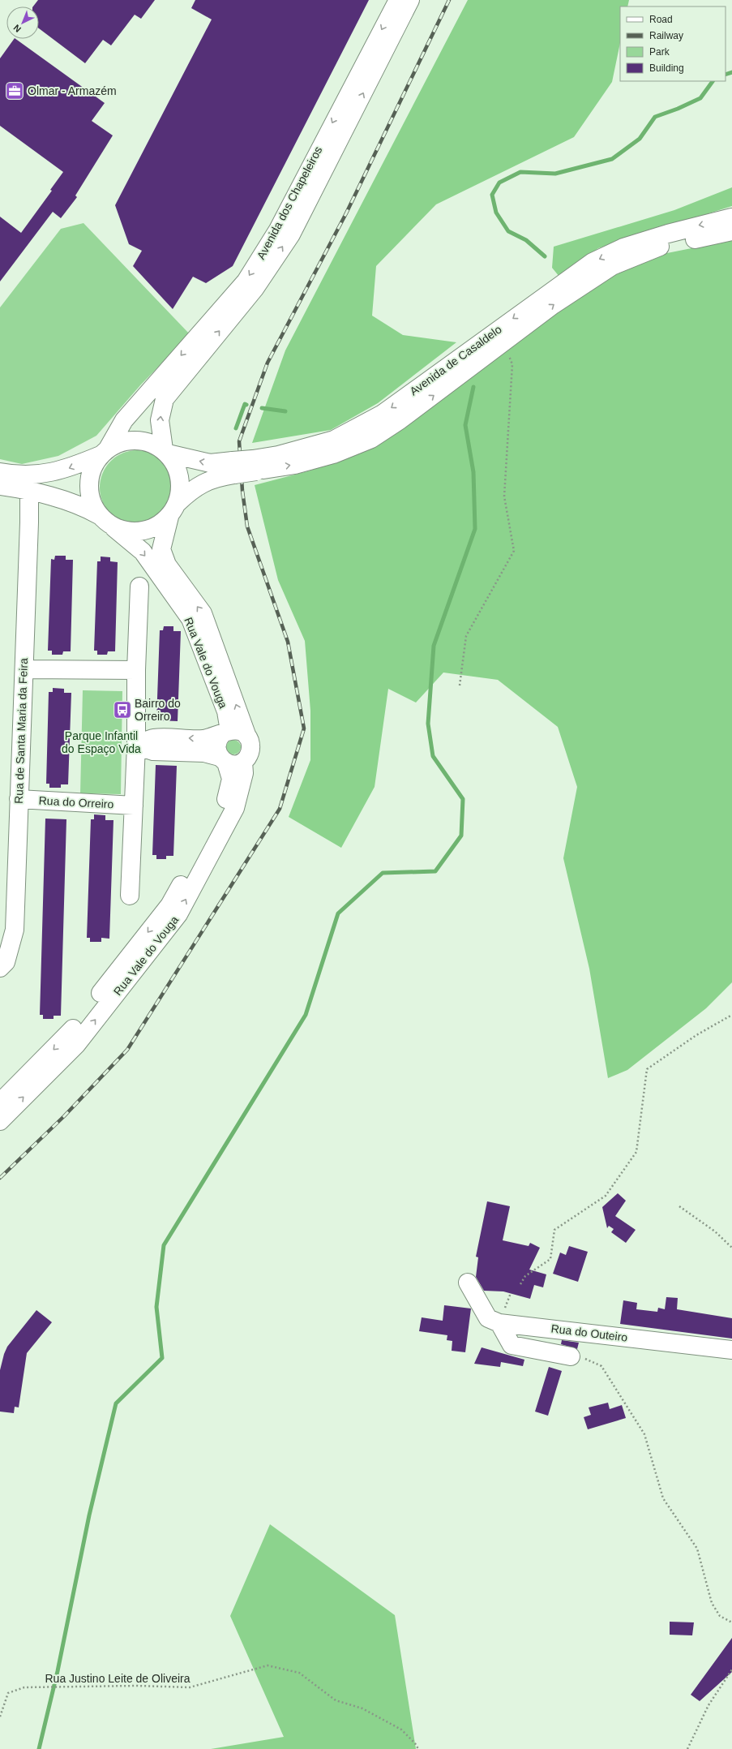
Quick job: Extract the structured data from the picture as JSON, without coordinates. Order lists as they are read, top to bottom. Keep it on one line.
{"streets":{"street":["Avenida dos Chapeleiros","Avenida de Casaldelo","Rua Vale do Vouga","Rua de Santa Maria da Feira","Rua do Orreiro","Rua do Outeiro"],"path":["Rua Justino Leite de Oliveira"]},"crossings":[["Avenida dos Chapeleiros","Avenida de Casaldelo"],["Avenida dos Chapeleiros","Rua Vale do Vouga"],["Avenida de Casaldelo","Rua Vale do Vouga"],["Rua de Santa Maria da Feira","Rua do Orreiro"]],"parks":["Parque Infantil do Espaço Vida"],"places":{"office":["Olmar - Armazém"],"bus stop":["Bairro do Orreiro"]},"legend":["Road","Railway","Park","Building"],"north":"bottom left"}
